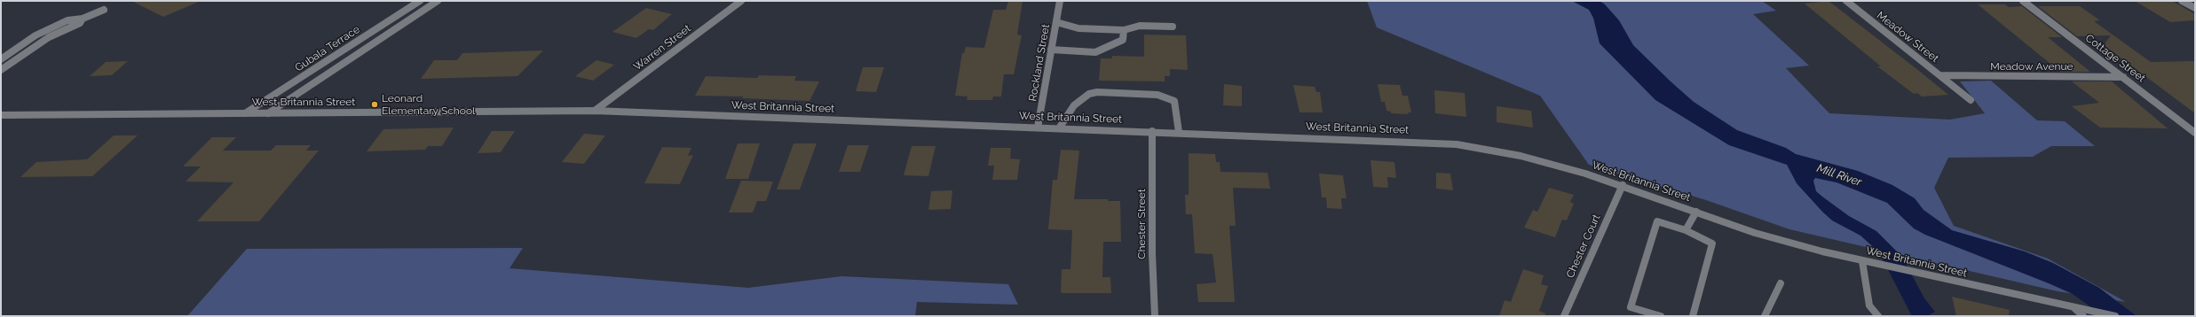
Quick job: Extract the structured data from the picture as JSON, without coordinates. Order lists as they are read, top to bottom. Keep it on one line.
{"streets":{"street":["Meadow Street","Warren Street","Gubala Terrace","Cottage Street","Rockland Street","Meadow Avenue","West Britannia Street","Chester Street","Chester Court"]},"crossings":[["Meadow Street","Meadow Avenue"],["Warren Street","West Britannia Street"],["Gubala Terrace","West Britannia Street"],["Cottage Street","Meadow Avenue"],["Rockland Street","West Britannia Street"],["West Britannia Street","Chester Street"],["West Britannia Street","Chester Court"]],"water":["Mill River"],"places":["Leonard Elementary School"]}
